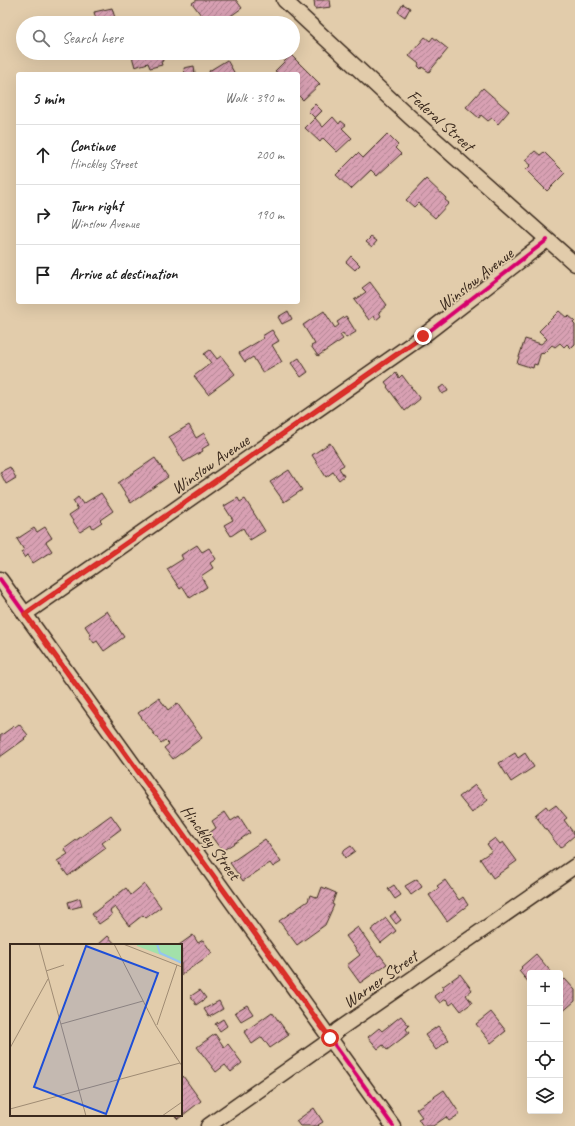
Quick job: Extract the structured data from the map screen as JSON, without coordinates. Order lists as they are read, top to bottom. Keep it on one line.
{"streets":{"street":["Federal Street","Winslow Avenue","Hinckley Street","Warner Street"]},"crossings":[["Federal Street","Winslow Avenue"],["Winslow Avenue","Hinckley Street"],["Hinckley Street","Warner Street"]],"page":{"search":"Search here","heading":["5 min","Walk · 390 m"],"list":[["Continue","Hinckley Street","200 m"],["Turn right","Winslow Avenue","190 m"],"Arrive at destination"],"map_buttons":["+","−"]}}
